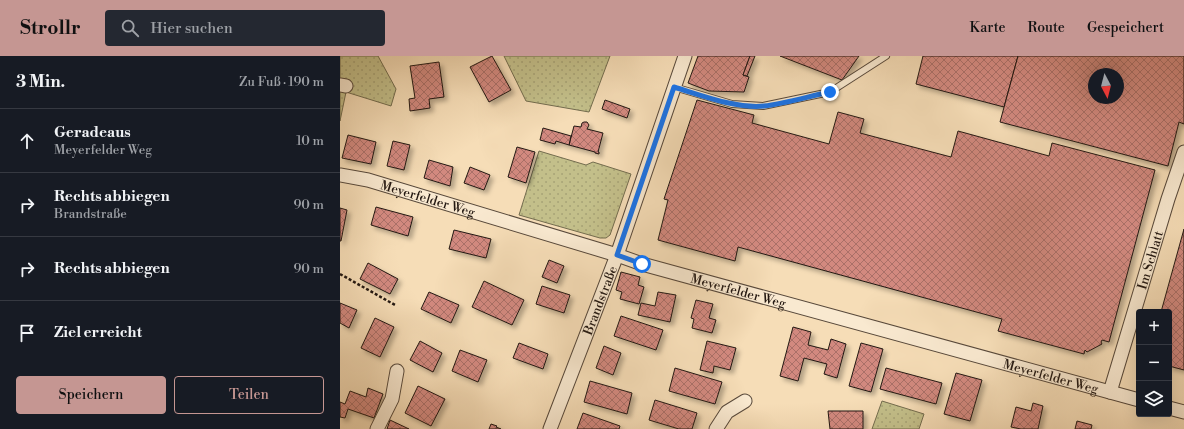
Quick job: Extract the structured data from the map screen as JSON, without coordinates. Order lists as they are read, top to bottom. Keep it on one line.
{"streets":{"street":["Meyerfelder Weg","Im Schlatt","Brandstraße"]},"crossings":[["Meyerfelder Weg","Im Schlatt"],["Meyerfelder Weg","Brandstraße"]],"north":"bottom","page":{"header":"Strollr","search":"Hier suchen","nav":["Karte","Route","Gespeichert"],"heading":["3 Min.","Zu Fuß · 190 m"],"list":[["Geradeaus","Meyerfelder Weg","10 m"],["Rechts abbiegen","Brandstraße","90 m"],["Rechts abbiegen","90 m"],"Ziel erreicht"],"map_buttons":["+","−"],"buttons":["Speichern","Teilen"]}}
